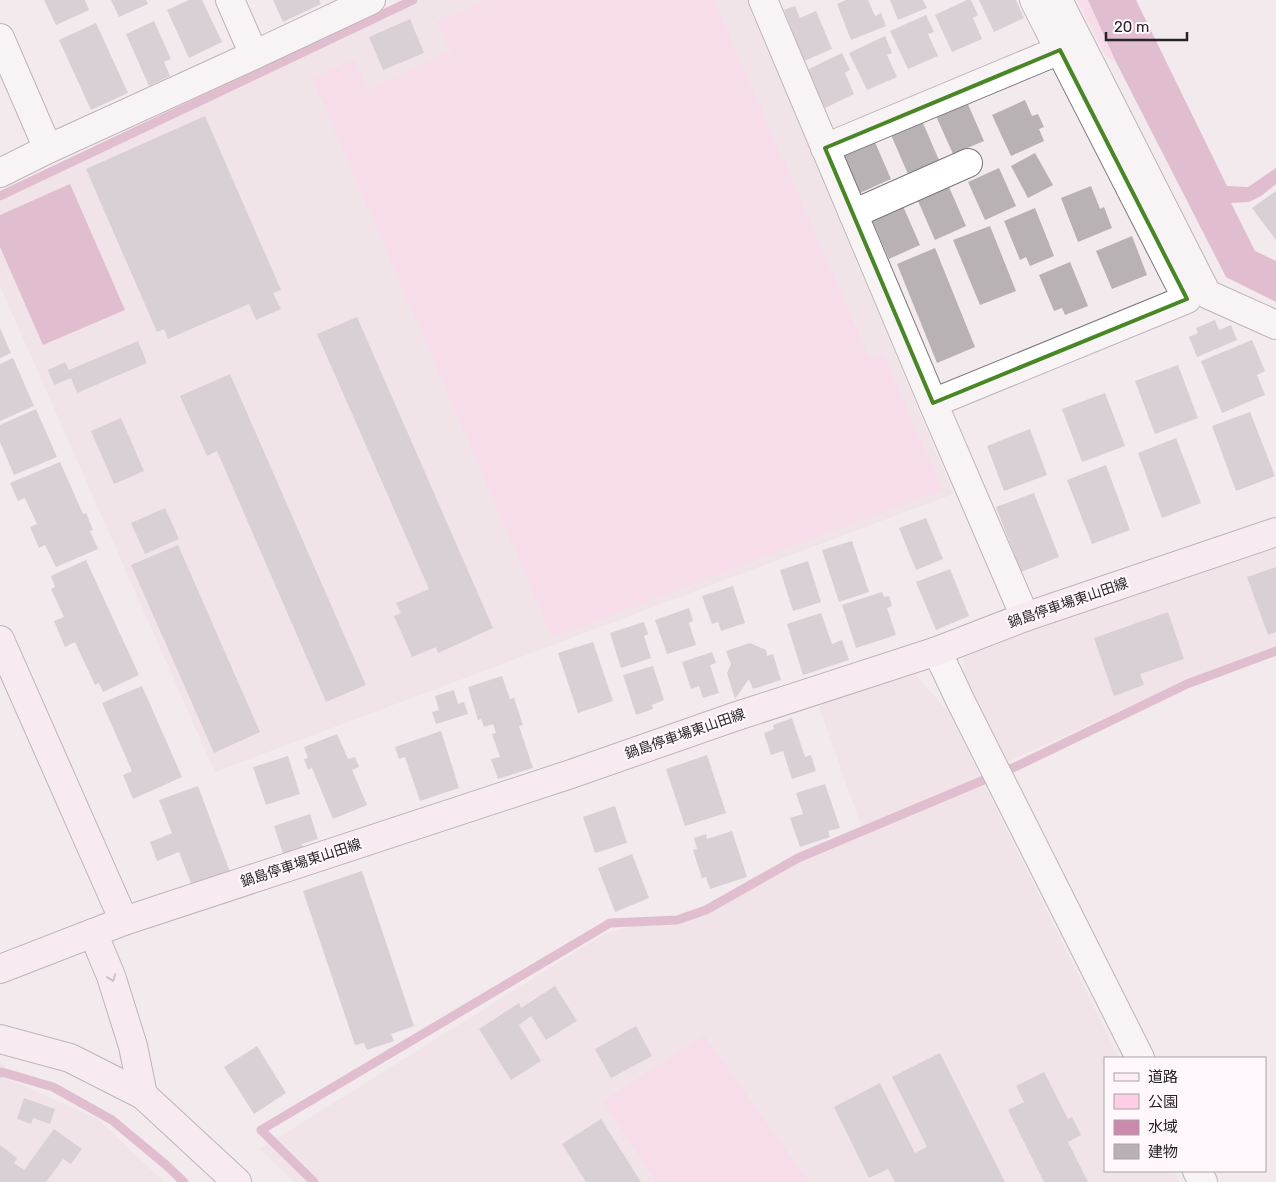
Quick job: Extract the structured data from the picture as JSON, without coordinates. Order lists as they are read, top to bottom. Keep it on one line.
{"streets":{"main road":["鍋島停車場東山田線"]},"legend":["道路","公園","水域","建物"],"scale_bar":"20 m"}
